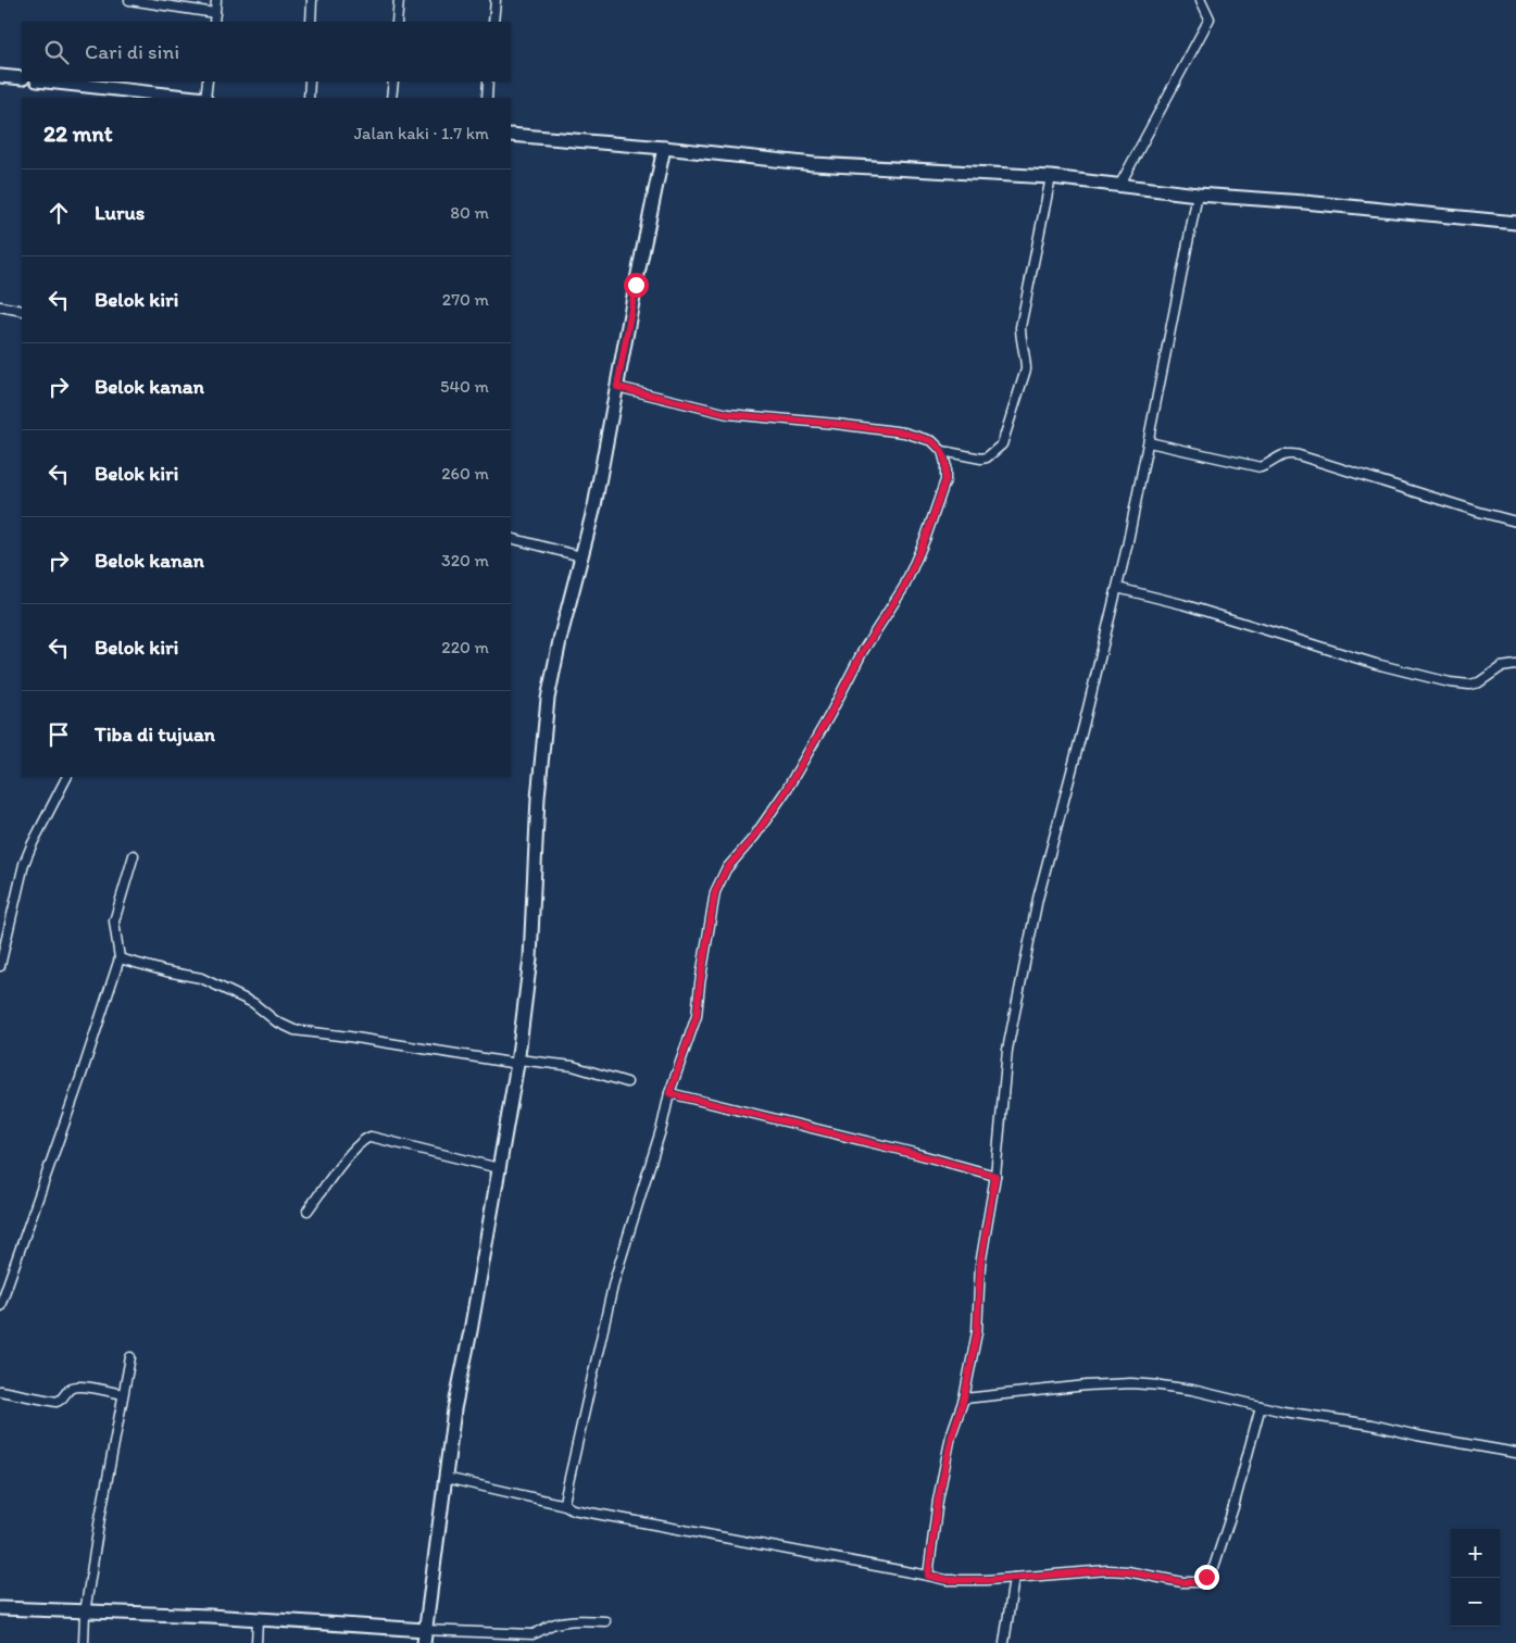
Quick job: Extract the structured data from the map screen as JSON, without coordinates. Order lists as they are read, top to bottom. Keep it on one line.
{"page":{"search":"Cari di sini","heading":["22 mnt","Jalan kaki · 1.7 km"],"list":[["Lurus","80 m"],["Belok kiri","270 m"],["Belok kanan","540 m"],["Belok kiri","260 m"],["Belok kanan","320 m"],["Belok kiri","220 m"],"Tiba di tujuan"],"map_buttons":["+","−"]}}
